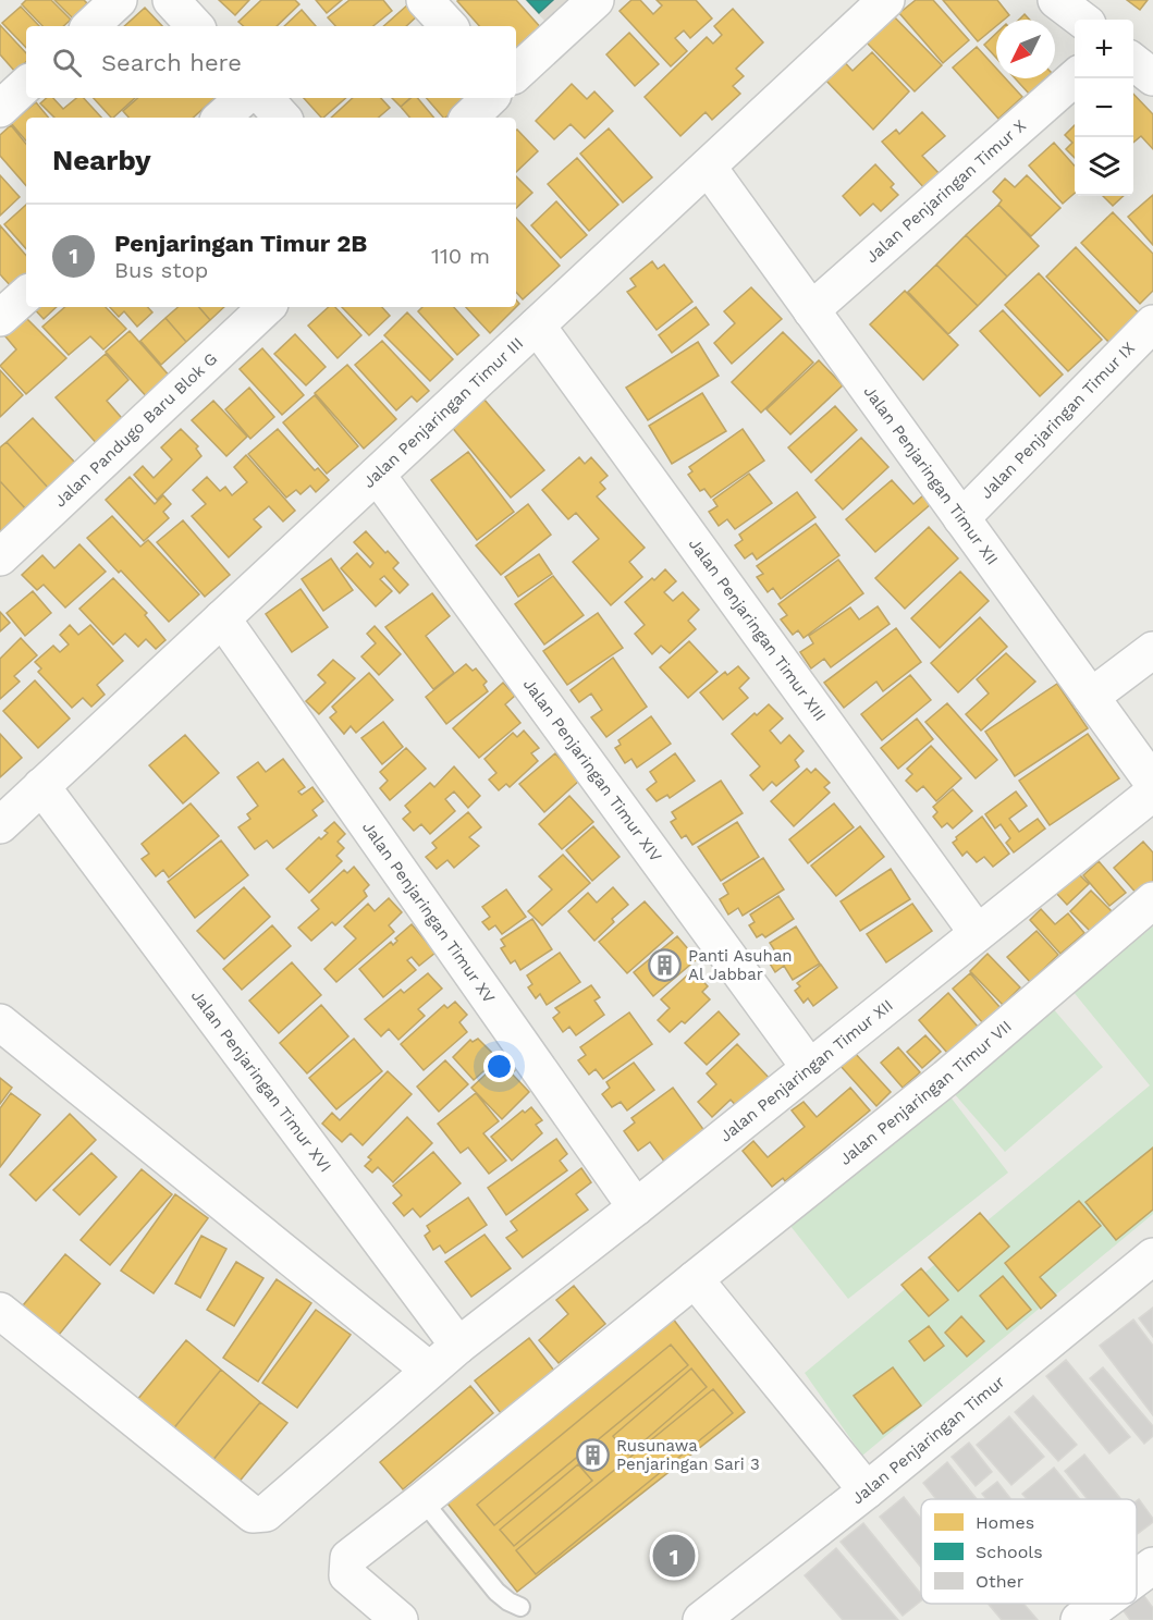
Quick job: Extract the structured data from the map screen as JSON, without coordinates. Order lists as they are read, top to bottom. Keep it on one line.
{"streets":{"street":["Jalan Penjaringan Timur X","Jalan Penjaringan Timur III","Jalan Penjaringan Timur IX","Jalan Pandugo Baru Blok G","Jalan Penjaringan Timur XII","Jalan Penjaringan Timur XIII","Jalan Penjaringan Timur XIV","Jalan Penjaringan Timur XV","Jalan Penjaringan Timur XVI","Jalan Penjaringan Timur VII","Jalan Penjaringan Timur"]},"crossings":[["Jalan Penjaringan Timur X","Jalan Penjaringan Timur XII"],["Jalan Penjaringan Timur III","Jalan Penjaringan Timur XII"],["Jalan Penjaringan Timur III","Jalan Penjaringan Timur XIII"],["Jalan Penjaringan Timur III","Jalan Penjaringan Timur XIV"],["Jalan Penjaringan Timur III","Jalan Penjaringan Timur XV"],["Jalan Penjaringan Timur III","Jalan Penjaringan Timur XVI"],["Jalan Penjaringan Timur IX","Jalan Penjaringan Timur XII"],["Jalan Penjaringan Timur XII","Jalan Penjaringan Timur XIII"],["Jalan Penjaringan Timur XII","Jalan Penjaringan Timur XIV"],["Jalan Penjaringan Timur XII","Jalan Penjaringan Timur XV"],["Jalan Penjaringan Timur XII","Jalan Penjaringan Timur XVI"]],"places":{"building":["Panti Asuhan Al Jabbar","Rusunawa Penjaringan Sari 3"]},"legend":["Homes","Schools","Other"],"north":"bottom left","page":{"map_buttons":["+","−"],"search":"Search here","heading":"Nearby","list":[{"mark":"1","name":"Penjaringan Timur 2B","note":"Bus stop","value":"110 m"}],"pins":"1"}}
